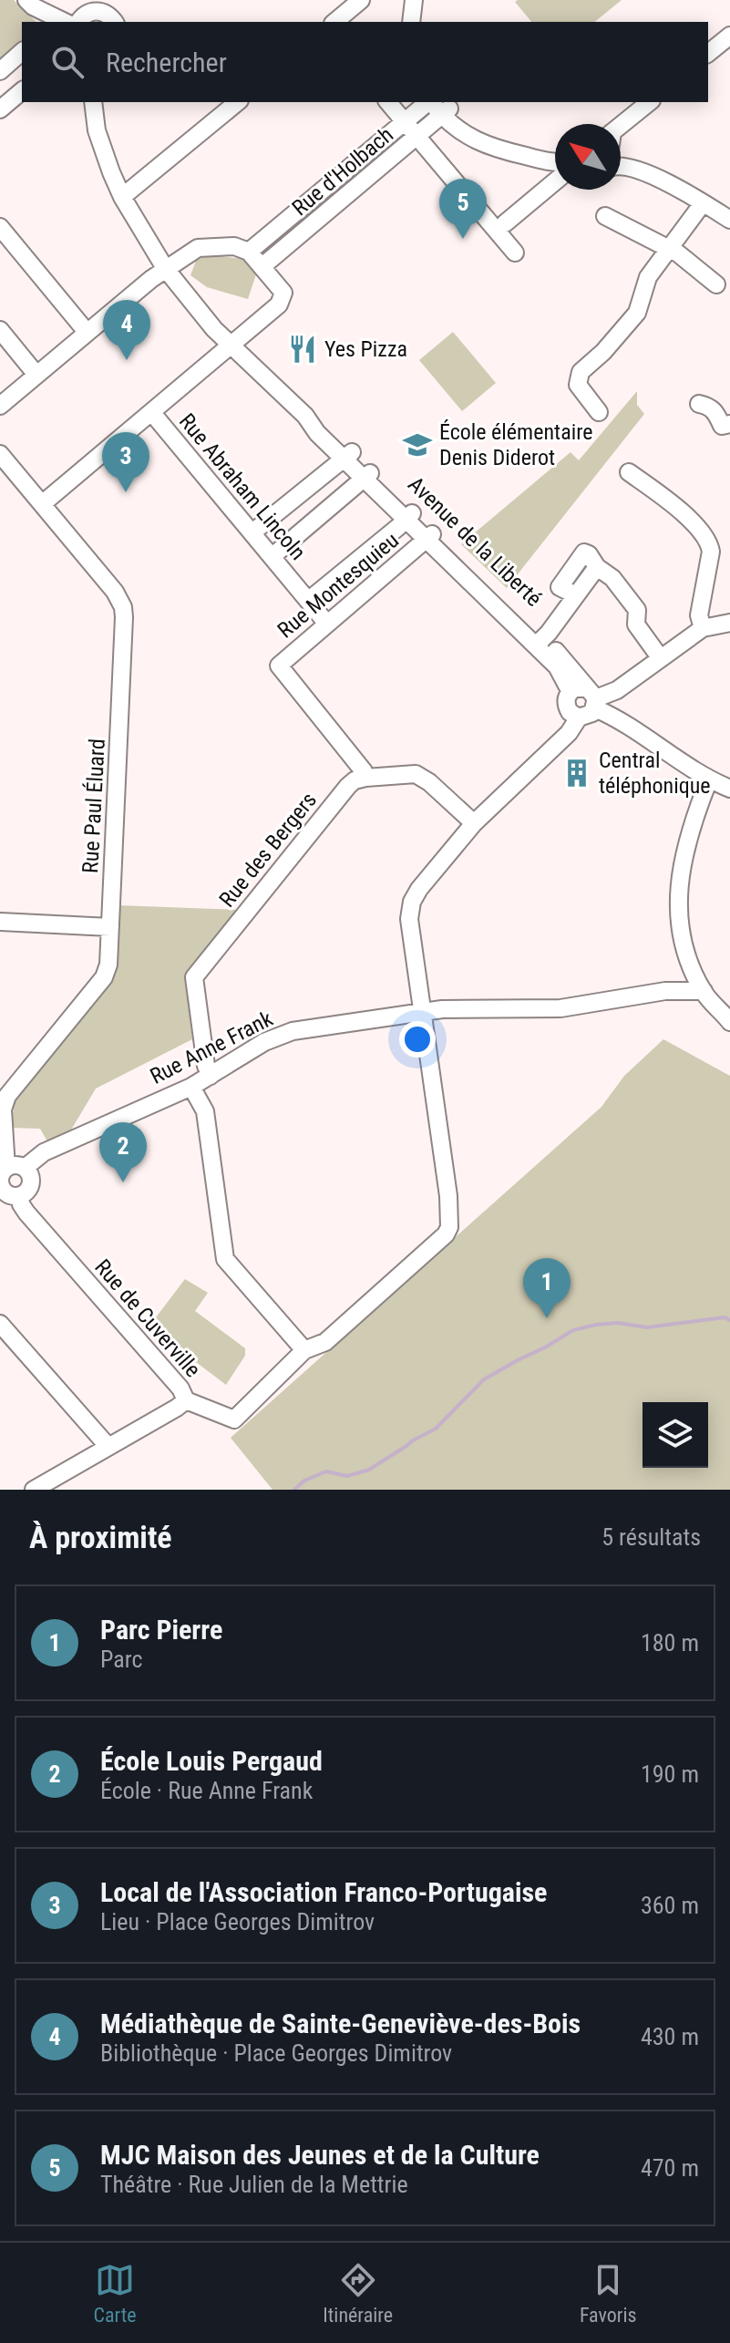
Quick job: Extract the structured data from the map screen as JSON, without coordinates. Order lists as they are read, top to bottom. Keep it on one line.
{"streets":{"street":["Rue d'Holbach","Rue Abraham Lincoln","Avenue de la Liberté","Rue Montesquieu","Rue Paul Éluard","Rue des Bergers","Rue Anne Frank","Rue de Cuverville"]},"crossings":[["Rue Abraham Lincoln","Rue Montesquieu"],["Avenue de la Liberté","Rue Montesquieu"],["Rue Montesquieu","Rue des Bergers"],["Rue Paul Éluard","Rue Anne Frank"],["Rue Paul Éluard","Rue de Cuverville"],["Rue des Bergers","Rue Anne Frank"],["Rue Anne Frank","Rue de Cuverville"]],"places":{"restaurant":["Yes Pizza"],"school or university":["École élémentaire Denis Diderot"],"building":["Central téléphonique"]},"north":"top left","page":{"search":"Rechercher","pins":["5","4","3","2","1"],"heading":["À proximité","5 résultats"],"list":[{"mark":"1","name":"Parc Pierre","note":"Parc","value":"180 m"},{"mark":"2","name":"École Louis Pergaud","note":"École · Rue Anne Frank","value":"190 m"},{"mark":"3","name":"Local de l'Association Franco-Portugaise","note":"Lieu · Place Georges Dimitrov","value":"360 m"},{"mark":"4","name":"Médiathèque de Sainte-Geneviève-des-Bois","note":"Bibliothèque · Place Georges Dimitrov","value":"430 m"},{"mark":"5","name":"MJC Maison des Jeunes et de la Culture","note":"Théâtre · Rue Julien de la Mettrie","value":"470 m"}],"nav":["Carte","Itinéraire","Favoris"]}}
